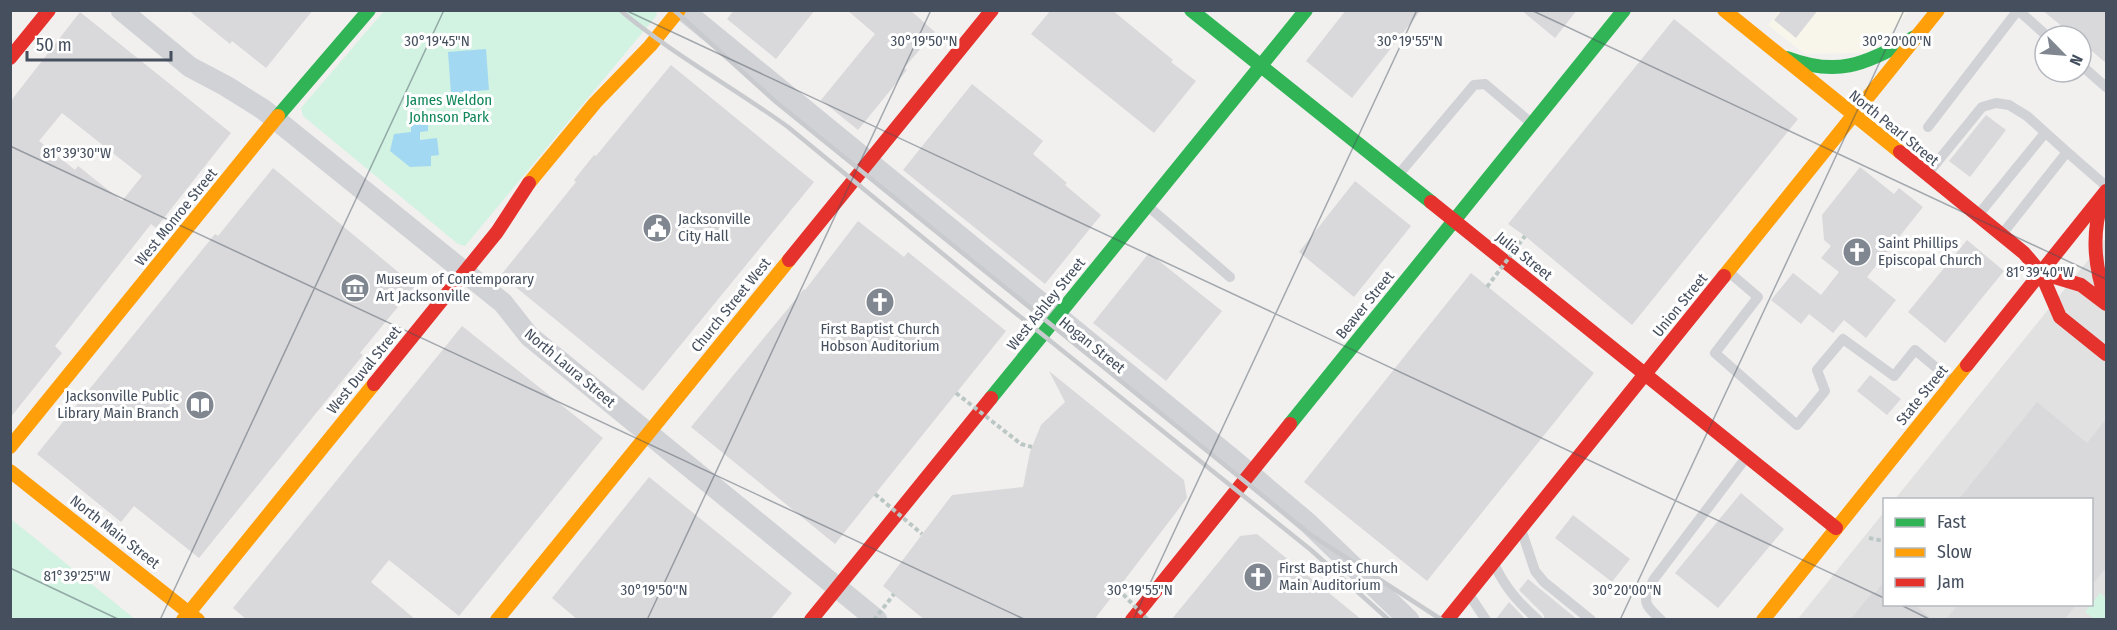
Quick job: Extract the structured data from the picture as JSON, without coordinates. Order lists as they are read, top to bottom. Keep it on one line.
{"streets":{"street":["North Pearl Street","West Monroe Street","Julia Street","West Ashley Street","Church Street West","Beaver Street","Union Street","Hogan Street","North Laura Street","West Duval Street","State Street","North Main Street"]},"crossings":[["North Pearl Street","Union Street"],["North Pearl Street","State Street"],["West Monroe Street","North Laura Street"],["Julia Street","West Ashley Street"],["Julia Street","Beaver Street"],["Julia Street","Union Street"],["Julia Street","State Street"],["West Ashley Street","Hogan Street"],["West Ashley Street","North Laura Street"],["Church Street West","Hogan Street"],["Church Street West","North Laura Street"],["Beaver Street","Hogan Street"],["Hogan Street","West Duval Street"],["North Laura Street","West Duval Street"],["West Duval Street","North Main Street"]],"parks":["James Weldon Johnson Park"],"places":{"public building":["Jacksonville City Hall"],"church":["Saint Phillips Episcopal Church","First Baptist Church Hobson Auditorium","First Baptist Church Main Auditorium"],"museum":["Museum of Contemporary Art Jacksonville"],"library":["Jacksonville Public Library Main Branch"]},"legend":["Fast","Slow","Jam"],"scale_bar":"50 m","north":"bottom right","coordinates":["30°19'45\"N","30°19'50\"N","30°19'55\"N","30°20'00\"N","81°39'30\"W","81°39'40\"W","81°39'25\"W"]}
